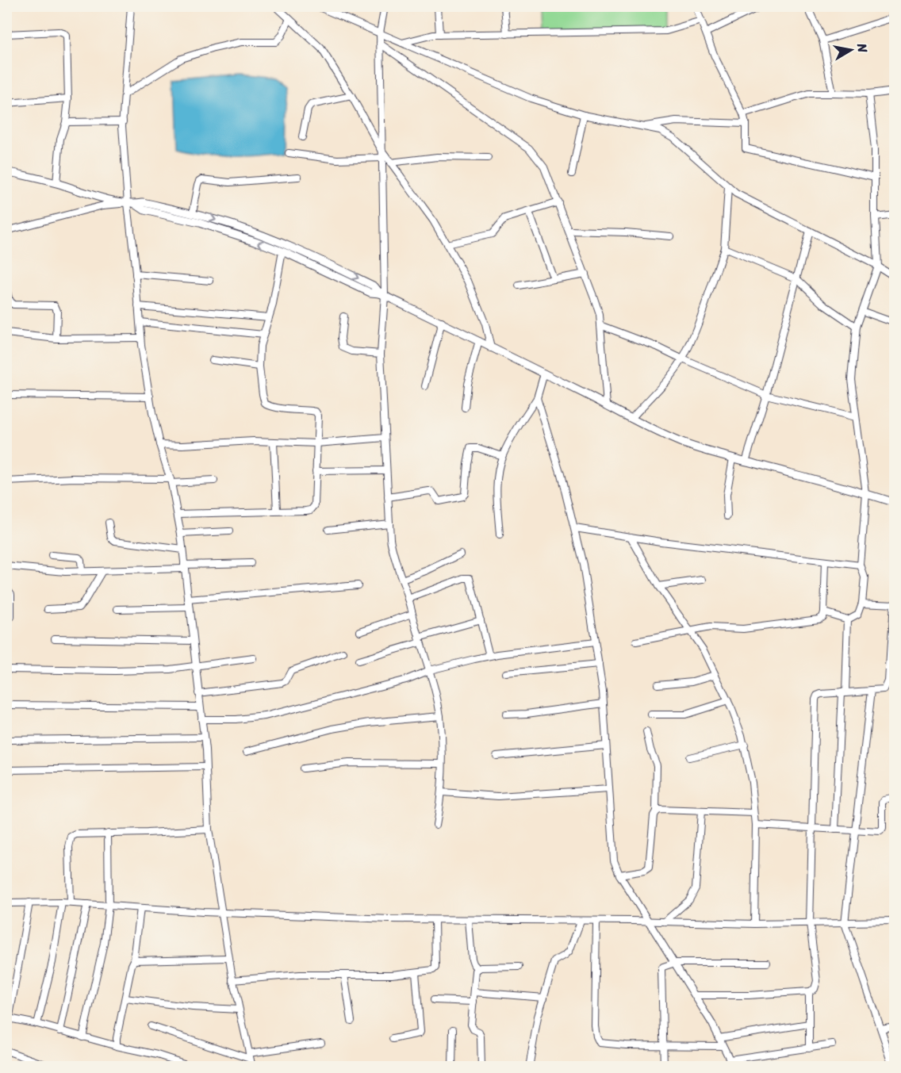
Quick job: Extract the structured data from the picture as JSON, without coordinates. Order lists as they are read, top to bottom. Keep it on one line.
{"north":"right"}
